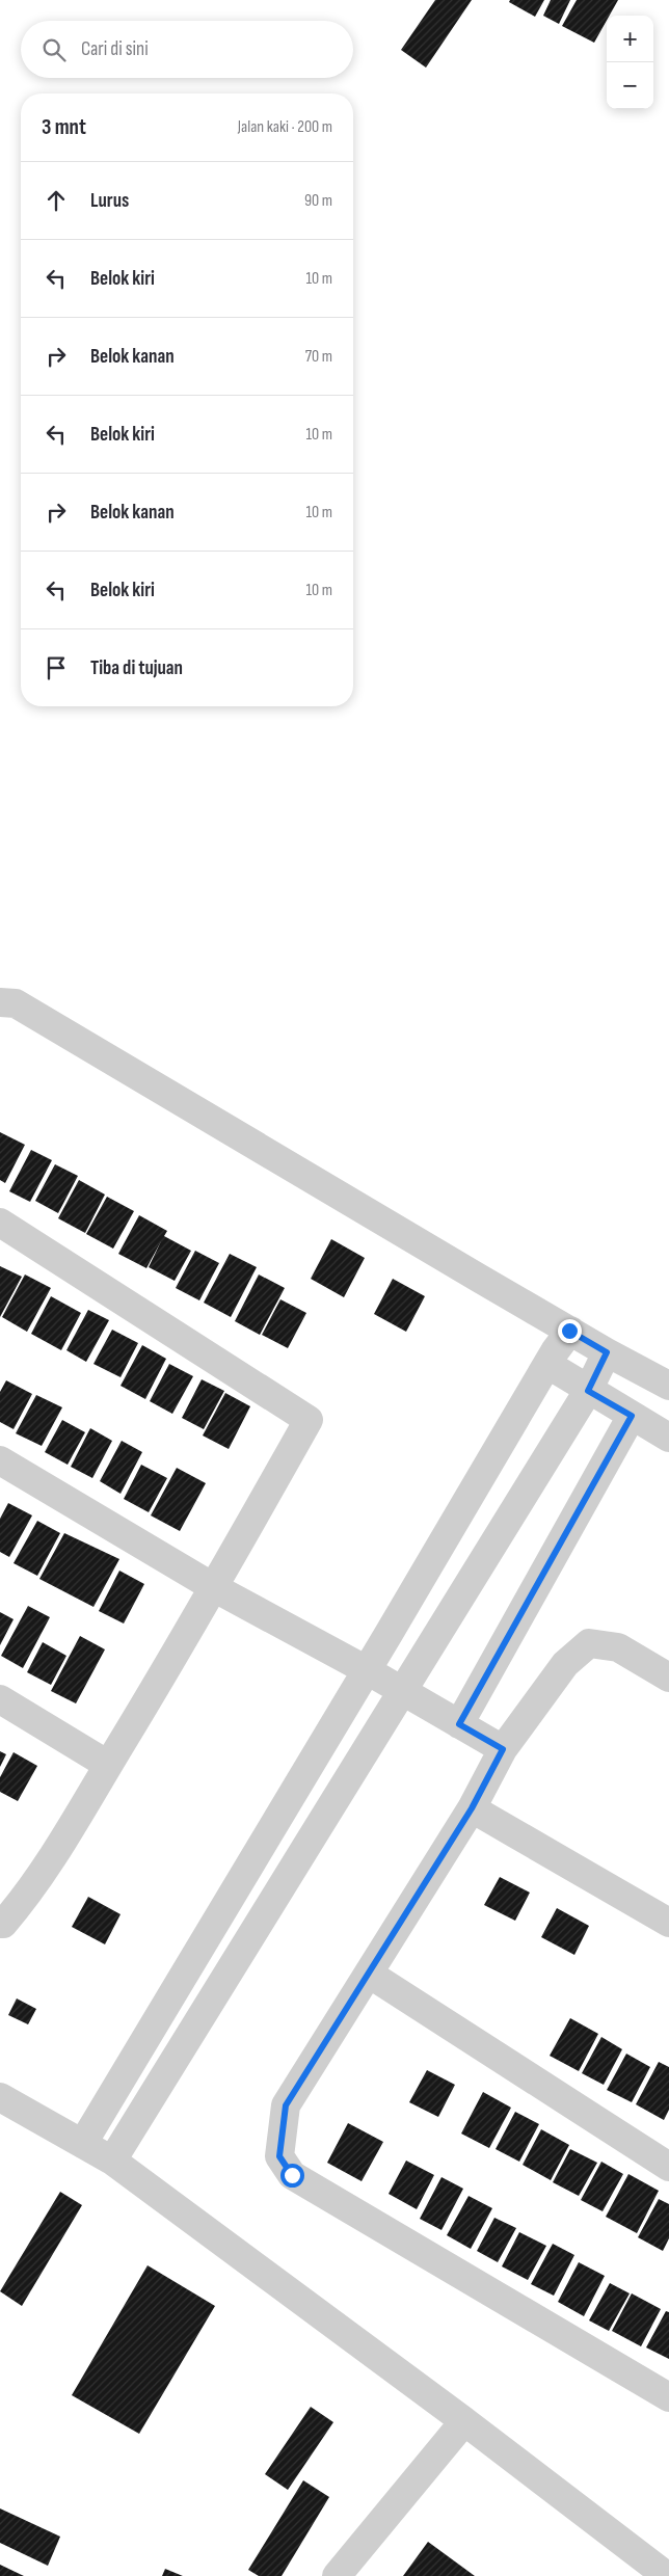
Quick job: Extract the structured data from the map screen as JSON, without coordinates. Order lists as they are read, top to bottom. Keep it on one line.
{"page":{"map_buttons":["+","−"],"search":"Cari di sini","heading":["3 mnt","Jalan kaki · 200 m"],"list":[["Lurus","90 m"],["Belok kiri","10 m"],["Belok kanan","70 m"],["Belok kiri","10 m"],["Belok kanan","10 m"],["Belok kiri","10 m"],"Tiba di tujuan"]}}
